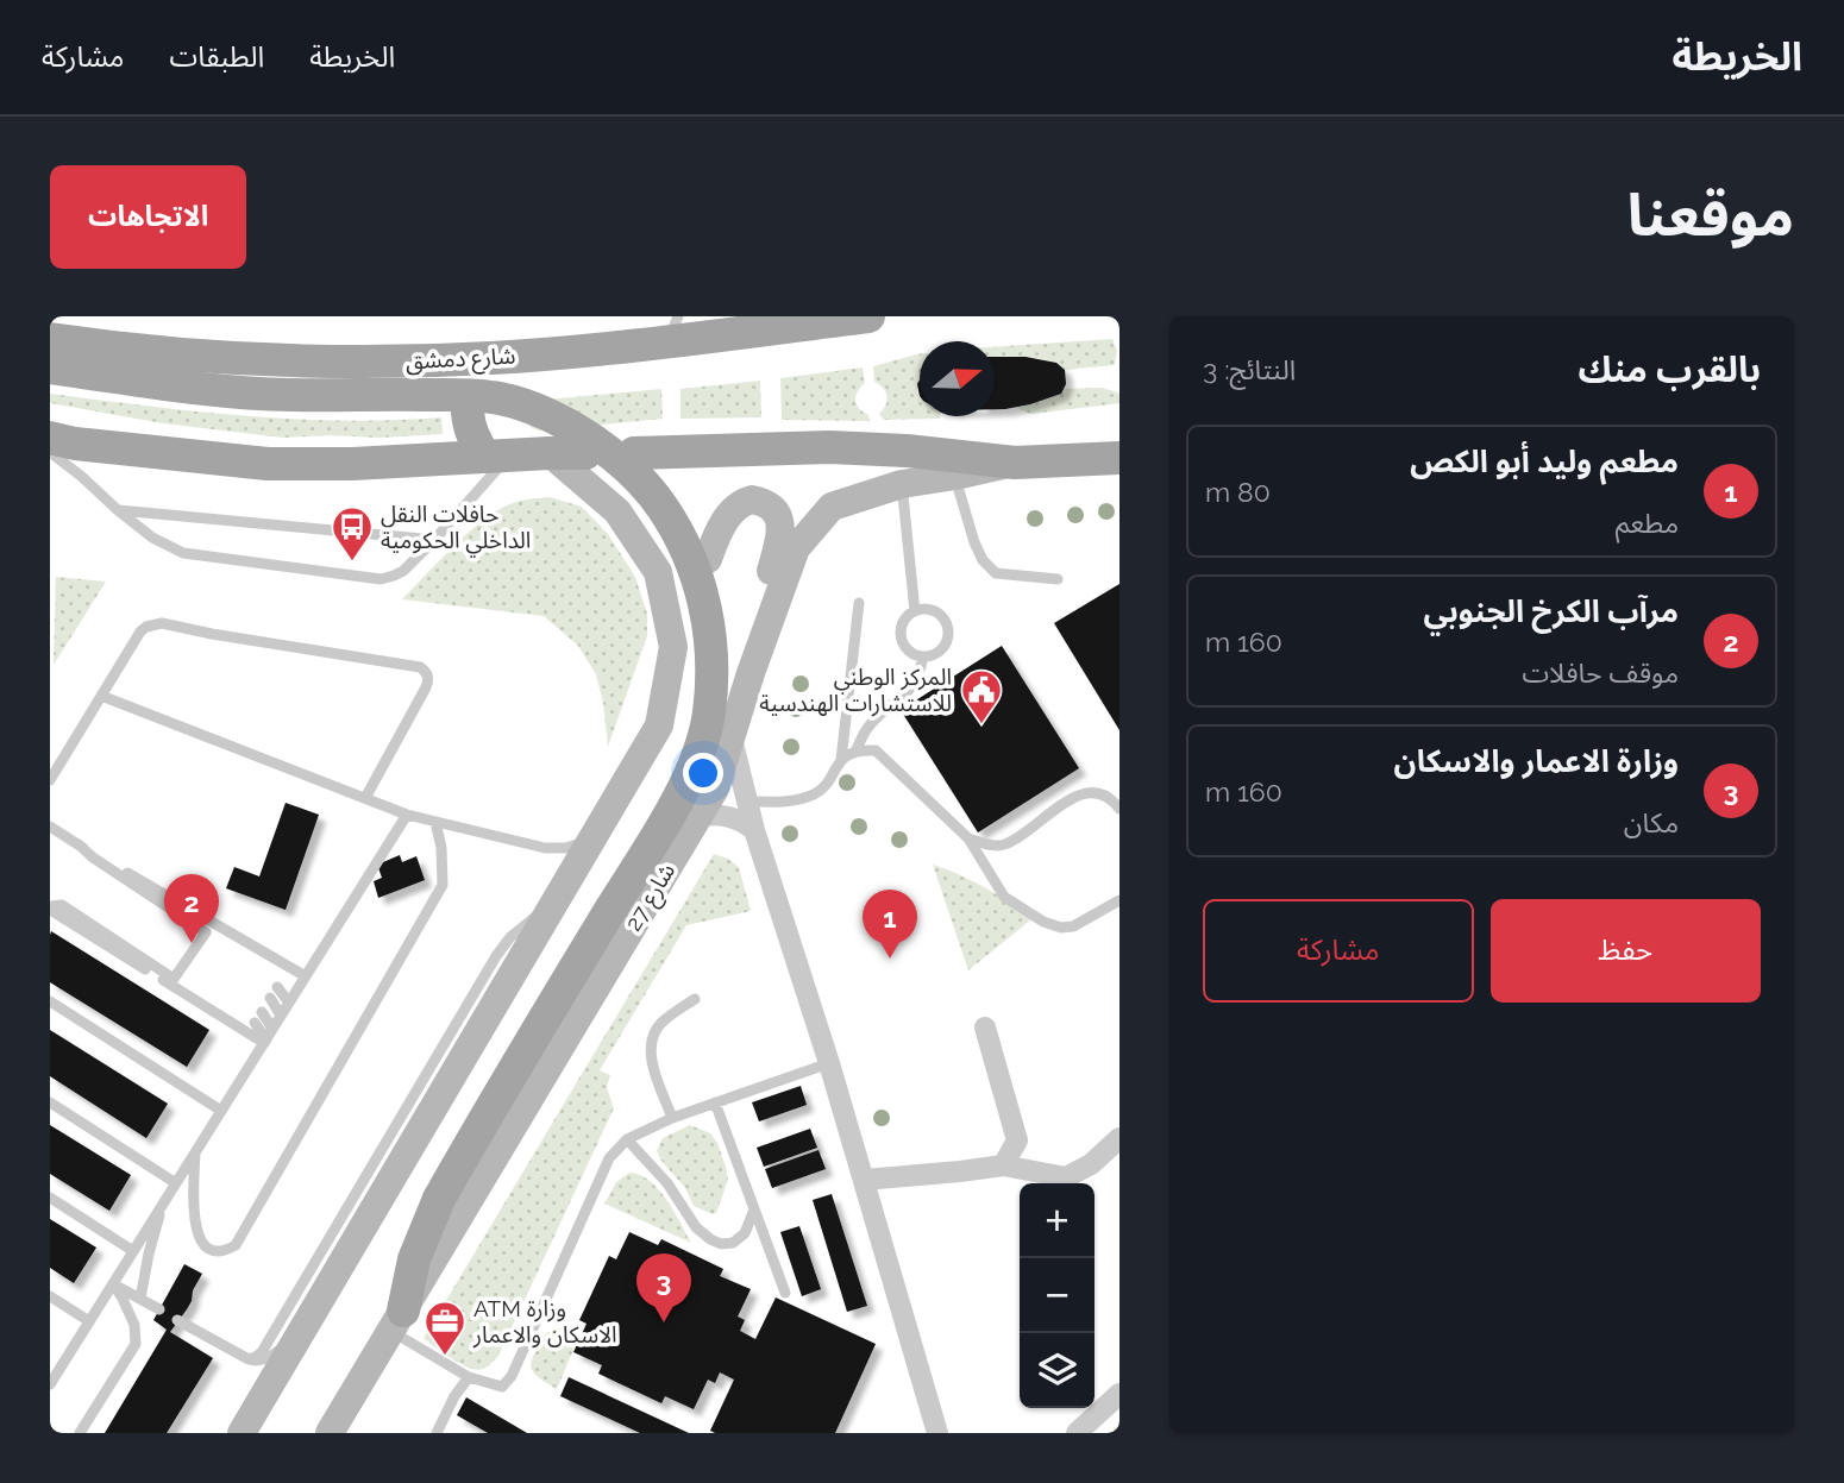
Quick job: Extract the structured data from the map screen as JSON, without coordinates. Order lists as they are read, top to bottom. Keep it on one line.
{"streets":{"main road":["شارع دمشق","شارع 27"]},"places":{"bus stop":["حافلات النقل الداخلي الحكومية"],"public building":["المركز الوطني للاستشارات الهندسية"],"office":["ATM وزارة الاسكان والاعمار"]},"north":"right","page":{"header":"الخريطة","nav":["الخريطة","الطبقات","مشاركة"],"title":"موقعنا","buttons":["الاتجاهات",["حفظ","مشاركة"]],"heading":["بالقرب منك","النتائج: 3"],"list":[{"mark":"1","name":"مطعم وليد أبو الكص","note":"مطعم","value":"80 m"},{"mark":"2","name":"مرآب الكرخ الجنوبي","note":"موقف حافلات","value":"160 m"},{"mark":"3","name":"وزارة الاعمار والاسكان","note":"مكان","value":"160 m"}],"pins":["2","1","3"],"map_buttons":["+","−"]}}
